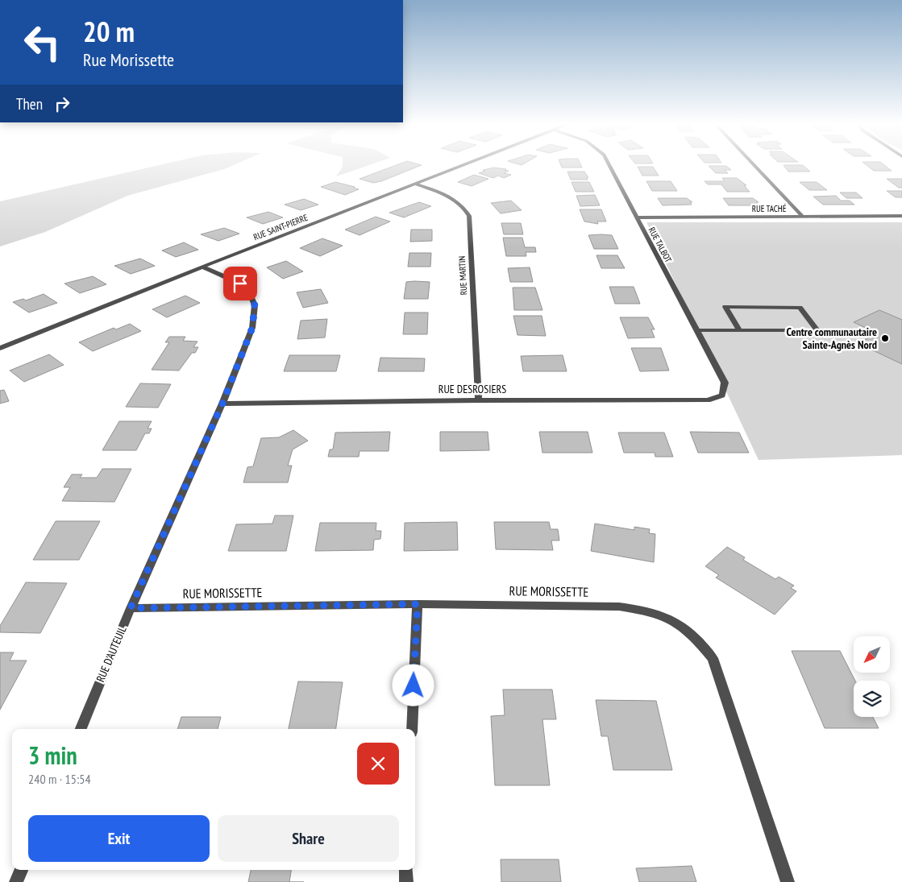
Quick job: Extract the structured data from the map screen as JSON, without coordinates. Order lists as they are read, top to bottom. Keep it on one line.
{"streets":{"street":["RUE TACHÉ","RUE SAINT-PIERRE","RUE TALBOT","RUE MARTIN","RUE DESROSIERS","RUE MORISSETTE","RUE D'AUTEUIL"]},"crossings":[["RUE TACHÉ","RUE TALBOT"],["RUE SAINT-PIERRE","RUE MARTIN"],["RUE SAINT-PIERRE","RUE D'AUTEUIL"],["RUE TALBOT","RUE DESROSIERS"],["RUE MARTIN","RUE DESROSIERS"],["RUE DESROSIERS","RUE D'AUTEUIL"],["RUE MORISSETTE","RUE D'AUTEUIL"]],"places":["Centre communautaire Sainte-Agnès Nord"],"north":"bottom left","page":{"turn":["20 m","Rue Morissette"],"then":"Then","heading":["3 min","240 m · 15:54"],"buttons":["Exit","Share"]}}
